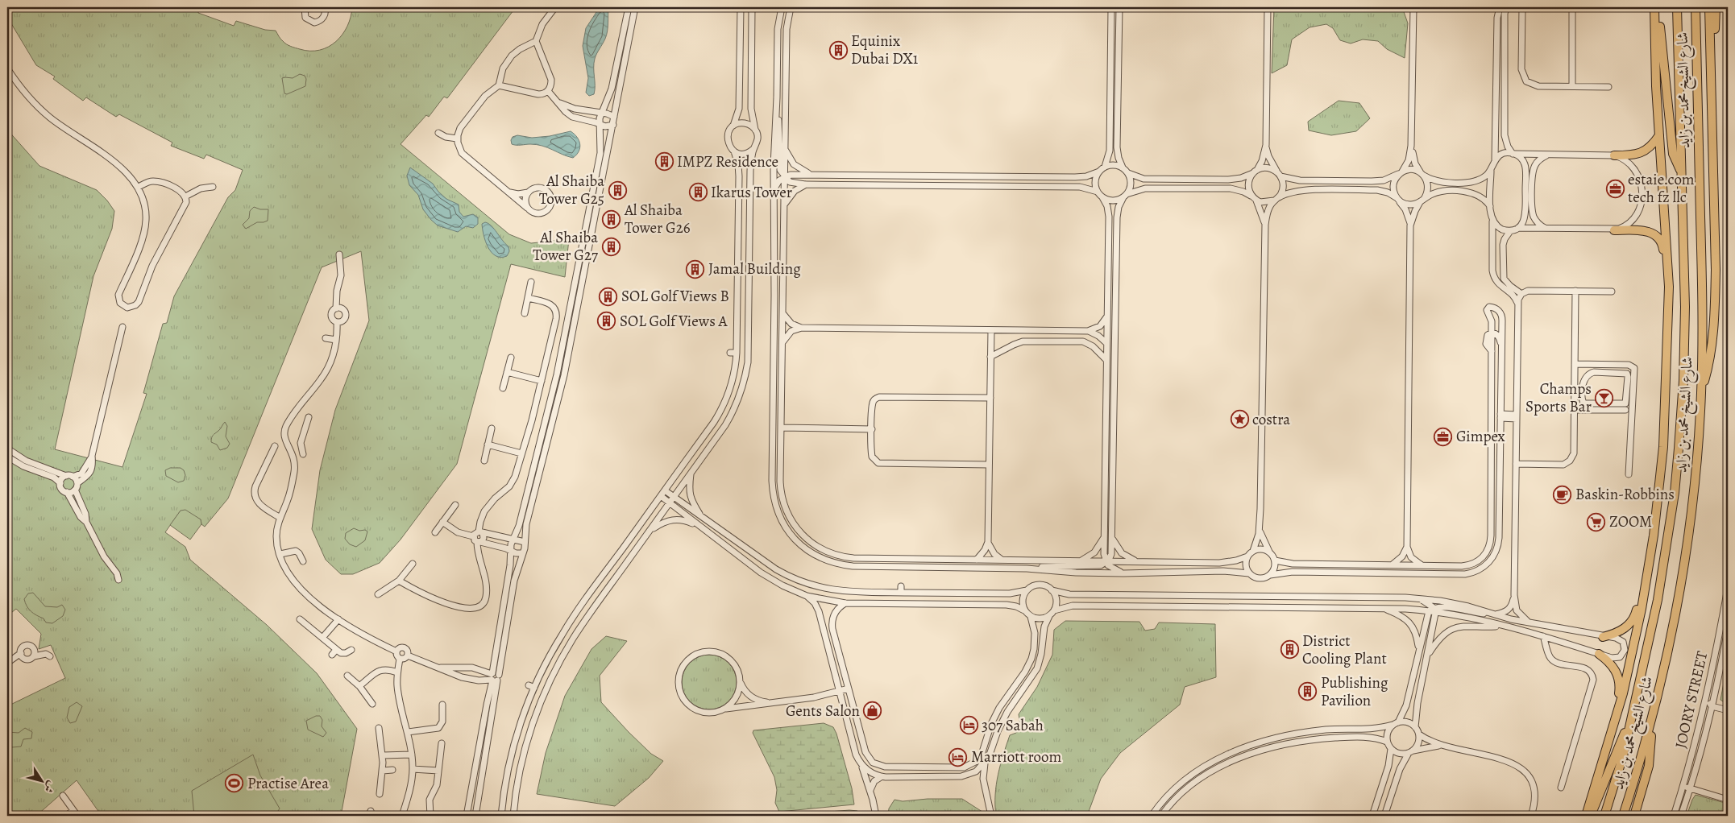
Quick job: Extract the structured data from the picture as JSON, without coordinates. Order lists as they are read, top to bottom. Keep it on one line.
{"streets":{"highway":["شارع الشيخ محمد بن زايد"],"street":["JOORY STREET"]},"places":{"building":["Equinix Dubai DX1","IMPZ Residence","Al Shaiba Tower G25","Ikarus Tower","Al Shaiba Tower G26","Al Shaiba Tower G27","Jamal Building","SOL Golf Views B","SOL Golf Views A","District Cooling Plant","Publishing Pavilion"],"office":["estaie.com tech fz llc","Gimpex"],"bar":["Champs Sports Bar"],"place":["costra"],"cafe":["Baskin-Robbins"],"supermarket":["ZOOM"],"shop":["Gents Salon"],"hotel":["307 Sabah","Marriott room"],"sports":["Practise Area"]},"north":"bottom right"}
